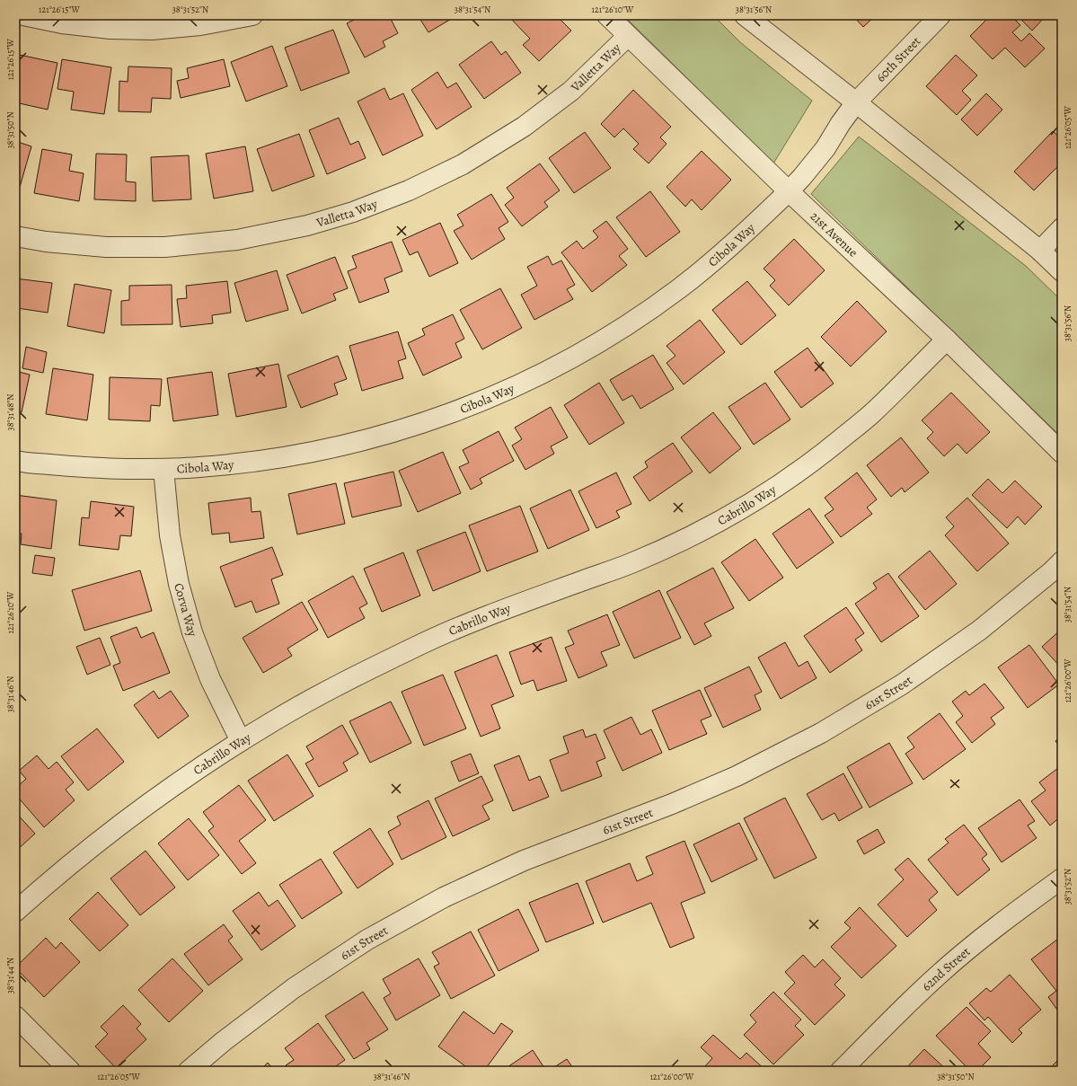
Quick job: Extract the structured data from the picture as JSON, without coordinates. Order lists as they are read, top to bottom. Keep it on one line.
{"streets":{"street":["60th Street","Valletta Way","21st Avenue","Cibola Way","Cabrillo Way","Corva Way","61st Street","62nd Street"]},"crossings":[["60th Street","Cibola Way"],["Valletta Way","21st Avenue"],["21st Avenue","Cibola Way"],["21st Avenue","Cabrillo Way"],["Cibola Way","Corva Way"],["Cabrillo Way","Corva Way"]],"coordinates":["121°26'15\"W","38°31'52\"N","38°31'54\"N","121°26'10\"W","38°31'56\"N","121°26'05\"W","38°31'50\"N","38°31'48\"N","121°26'00\"W","38°31'46\"N","38°31'44\"N"]}
